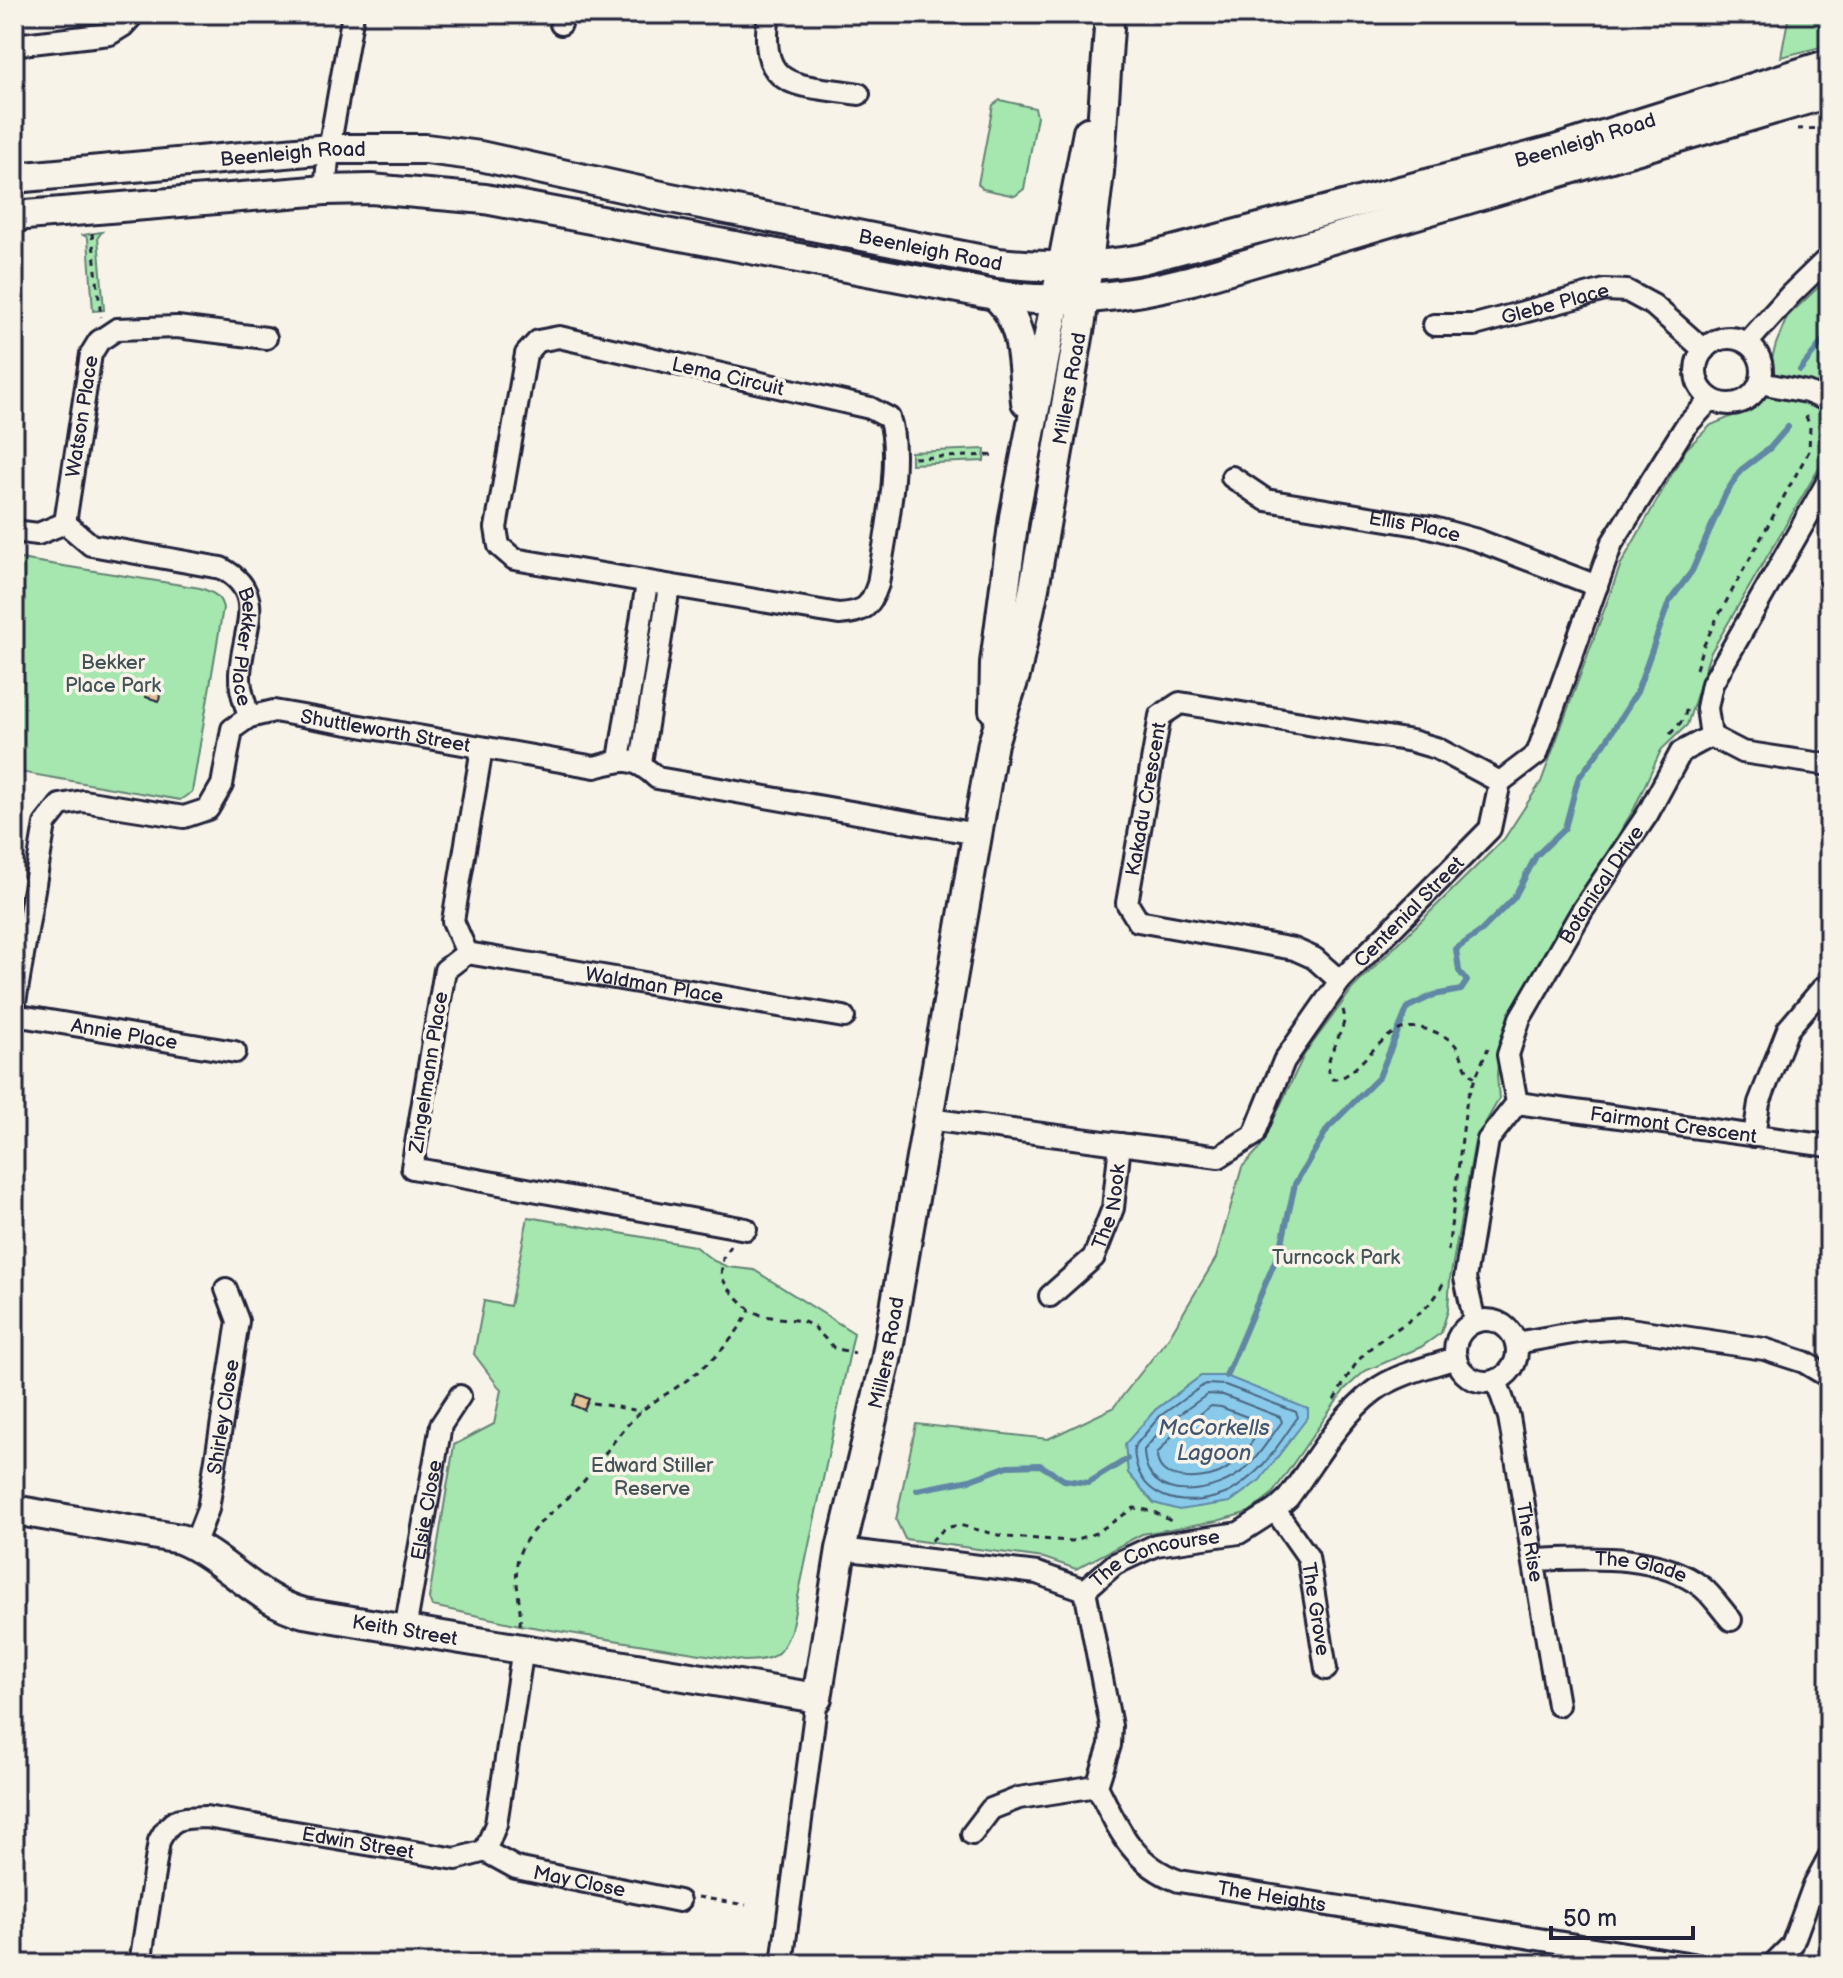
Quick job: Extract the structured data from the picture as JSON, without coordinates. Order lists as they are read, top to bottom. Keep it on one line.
{"streets":{"main road":["Beenleigh Road","Millers Road","Keith Street"],"street":["Glebe Place","Lema Circuit","Watson Place","Ellis Place","Bekker Place","Shuttleworth Street","Kakadu Crescent","Botanical Drive","Centenial Street","Waldman Place","Annie Place","Zingelmann Place","Fairmont Crescent","The Nook","Shirley Close","Elsie Close","The Rise","The Concourse","The Glade","The Grove","Edwin Street","May Close","The Heights"]},"crossings":[["Beenleigh Road","Millers Road"],["Millers Road","Shuttleworth Street"],["Millers Road","Centenial Street"],["Millers Road","The Concourse"],["Millers Road","Keith Street"],["Watson Place","Bekker Place"],["Bekker Place","Shuttleworth Street"],["Kakadu Crescent","Centenial Street"],["Botanical Drive","Fairmont Crescent"],["Centenial Street","The Nook"],["Waldman Place","Zingelmann Place"],["Shirley Close","Keith Street"],["Elsie Close","Keith Street"],["The Rise","The Concourse"],["The Rise","The Glade"],["The Concourse","The Grove"],["Edwin Street","May Close"]],"water":["McCorkells Lagoon"],"parks":["Bekker Place Park","Turncock Park","Edward Stiller Reserve"],"scale_bar":"50 m"}
